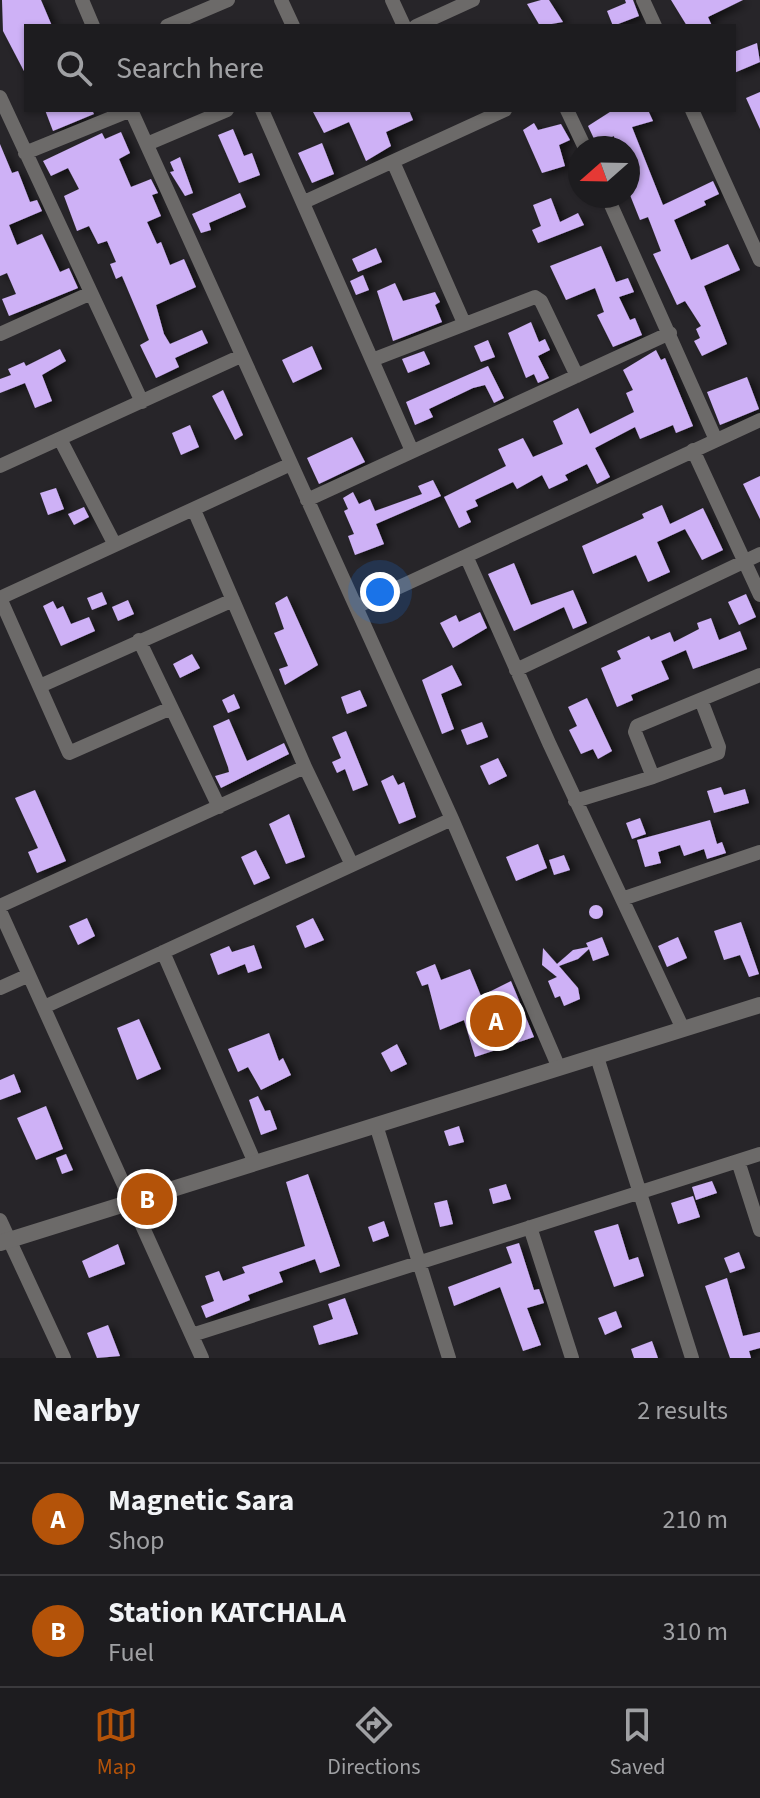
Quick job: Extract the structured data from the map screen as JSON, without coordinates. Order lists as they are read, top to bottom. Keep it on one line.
{"north":"left","page":{"search":"Search here","pins":["A","B"],"heading":["Nearby","2 results"],"list":[{"mark":"A","name":"Magnetic Sara","note":"Shop","value":"210 m"},{"mark":"B","name":"Station KATCHALA","note":"Fuel","value":"310 m"}],"nav":["Map","Directions","Saved"]}}
